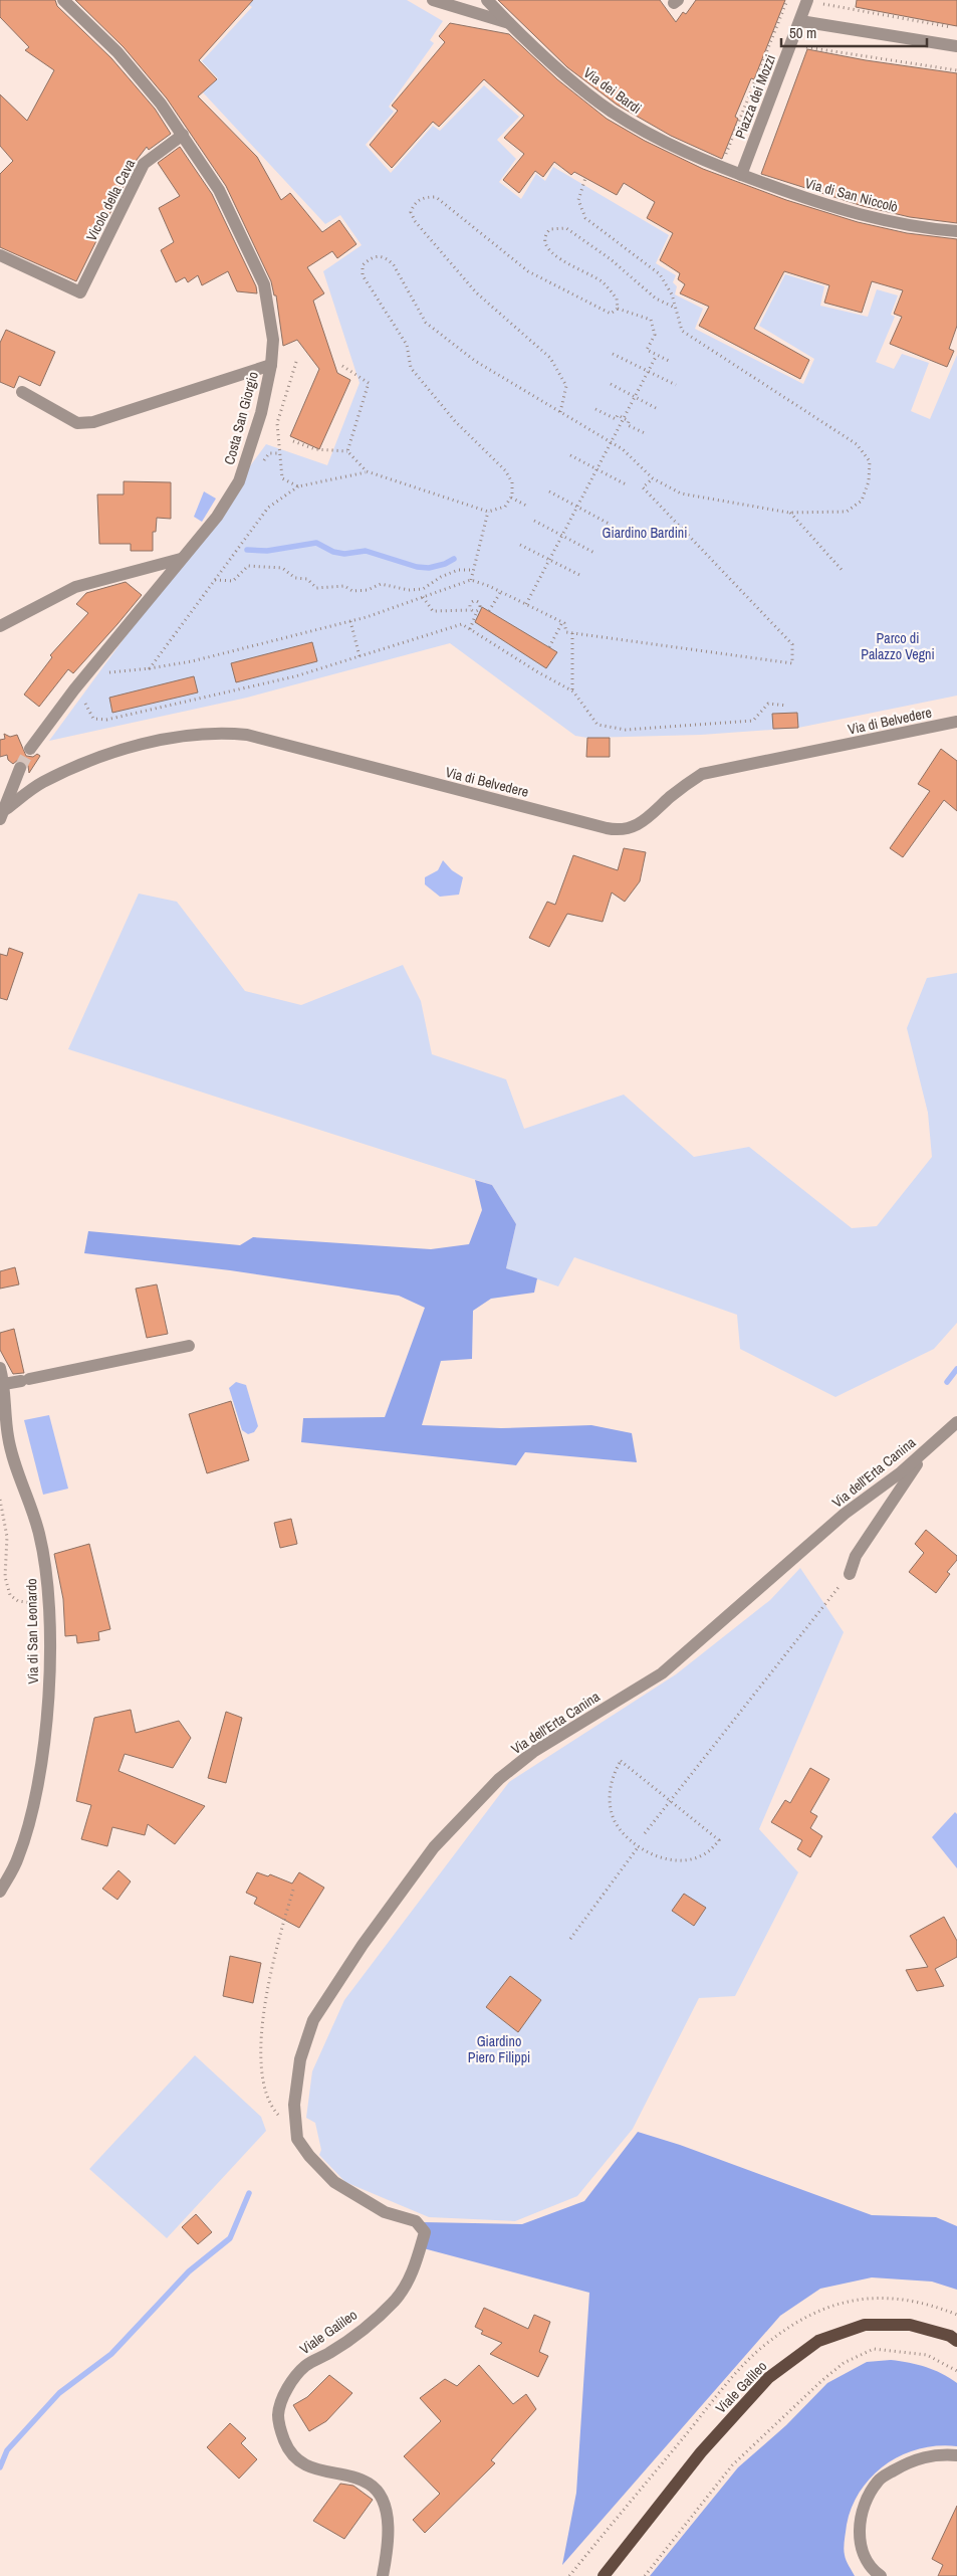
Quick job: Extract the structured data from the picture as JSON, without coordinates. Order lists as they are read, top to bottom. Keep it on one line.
{"streets":{"main road":["Viale Galileo"],"street":["Via dei Bardi","Piazza dei Mozzi","Via di San Niccolò","Vicolo della Cava","Costa San Giorgio","Via di Belvedere","Via dell'Erta Canina","Via di San Leonardo"]},"crossings":[["Via dei Bardi","Piazza dei Mozzi"],["Via dei Bardi","Via di San Niccolò"],["Piazza dei Mozzi","Via di San Niccolò"],["Vicolo della Cava","Costa San Giorgio"],["Via dell'Erta Canina","Viale Galileo"]],"parks":["Giardino Bardini","Parco di Palazzo Vegni","Giardino Piero Filippi"],"scale_bar":"50 m"}
